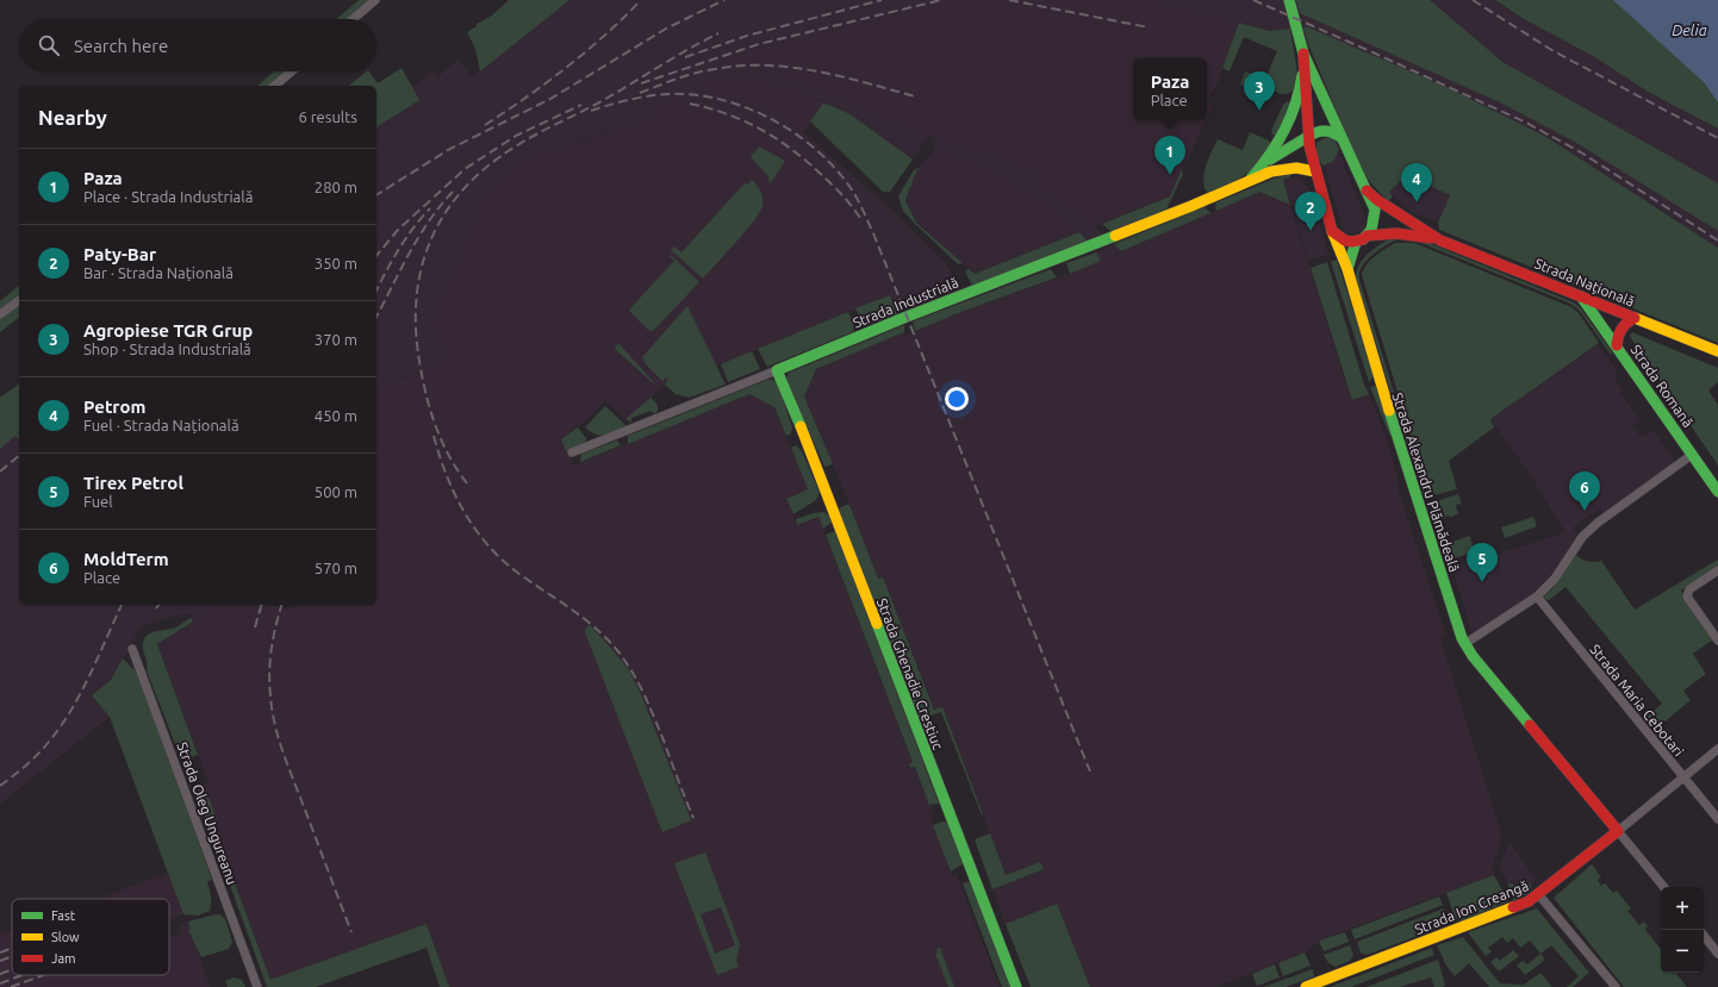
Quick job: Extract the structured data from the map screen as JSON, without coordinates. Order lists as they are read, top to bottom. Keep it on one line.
{"streets":{"street":["Strada Națională","Strada Industrială","Strada Romană","Strada Alexandru Plămădeală","Strada Ghenadie Crestiuc","Strada Maria Cebotari","Strada Oleg Ungureanu","Strada Ion Creangă"]},"crossings":[["Strada Națională","Strada Industrială"],["Strada Națională","Strada Romană"],["Strada Națională","Strada Alexandru Plămădeală"],["Strada Industrială","Strada Ghenadie Crestiuc"],["Strada Alexandru Plămădeală","Strada Ion Creangă"],["Strada Maria Cebotari","Strada Ion Creangă"]],"water":["Delia"],"legend":["Fast","Slow","Jam"],"page":{"search":"Search here","popup":["Paza","Place"],"pins":["3","1","4","2","6","5"],"heading":["Nearby","6 results"],"list":[{"mark":"1","name":"Paza","note":"Place · Strada Industrială","value":"280 m"},{"mark":"2","name":"Paty-Bar","note":"Bar · Strada Națională","value":"350 m"},{"mark":"3","name":"Agropiese TGR Grup","note":"Shop · Strada Industrială","value":"370 m"},{"mark":"4","name":"Petrom","note":"Fuel · Strada Națională","value":"450 m"},{"mark":"5","name":"Tirex Petrol","note":"Fuel","value":"500 m"},{"mark":"6","name":"MoldTerm","note":"Place","value":"570 m"}],"map_buttons":["+","−"]}}
